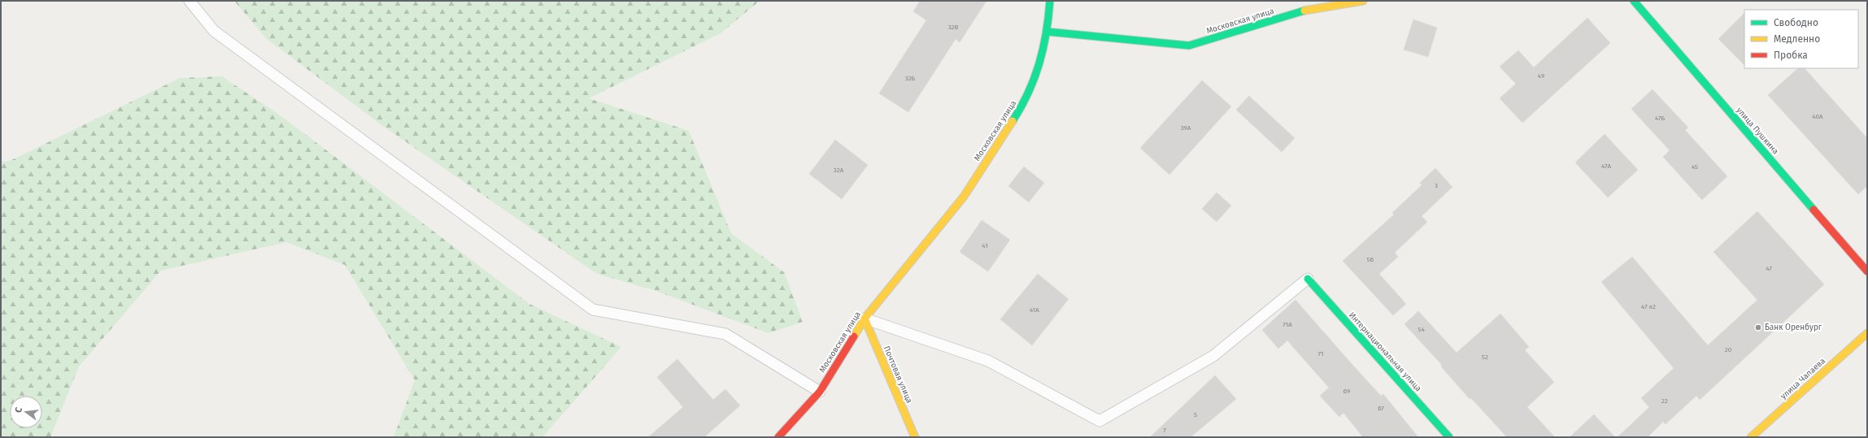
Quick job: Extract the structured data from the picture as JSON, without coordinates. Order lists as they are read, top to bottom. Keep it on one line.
{"streets":{"street":["Московская улица","улица Пушкина","Интернациональная улица","Почтовая улица","улица Чапаева"]},"crossings":[["Московская улица","Почтовая улица"]],"places":["Банк Оренбург"],"house_numbers":["32В","49","32Б","40А","47Б","39А","47А","45","32А","3","41","56","47","47 к2","41А","71А","54","20","71","52","69","22","67","5","7"],"legend":["Свободно","Медленно","Пробка"],"north":"left"}
